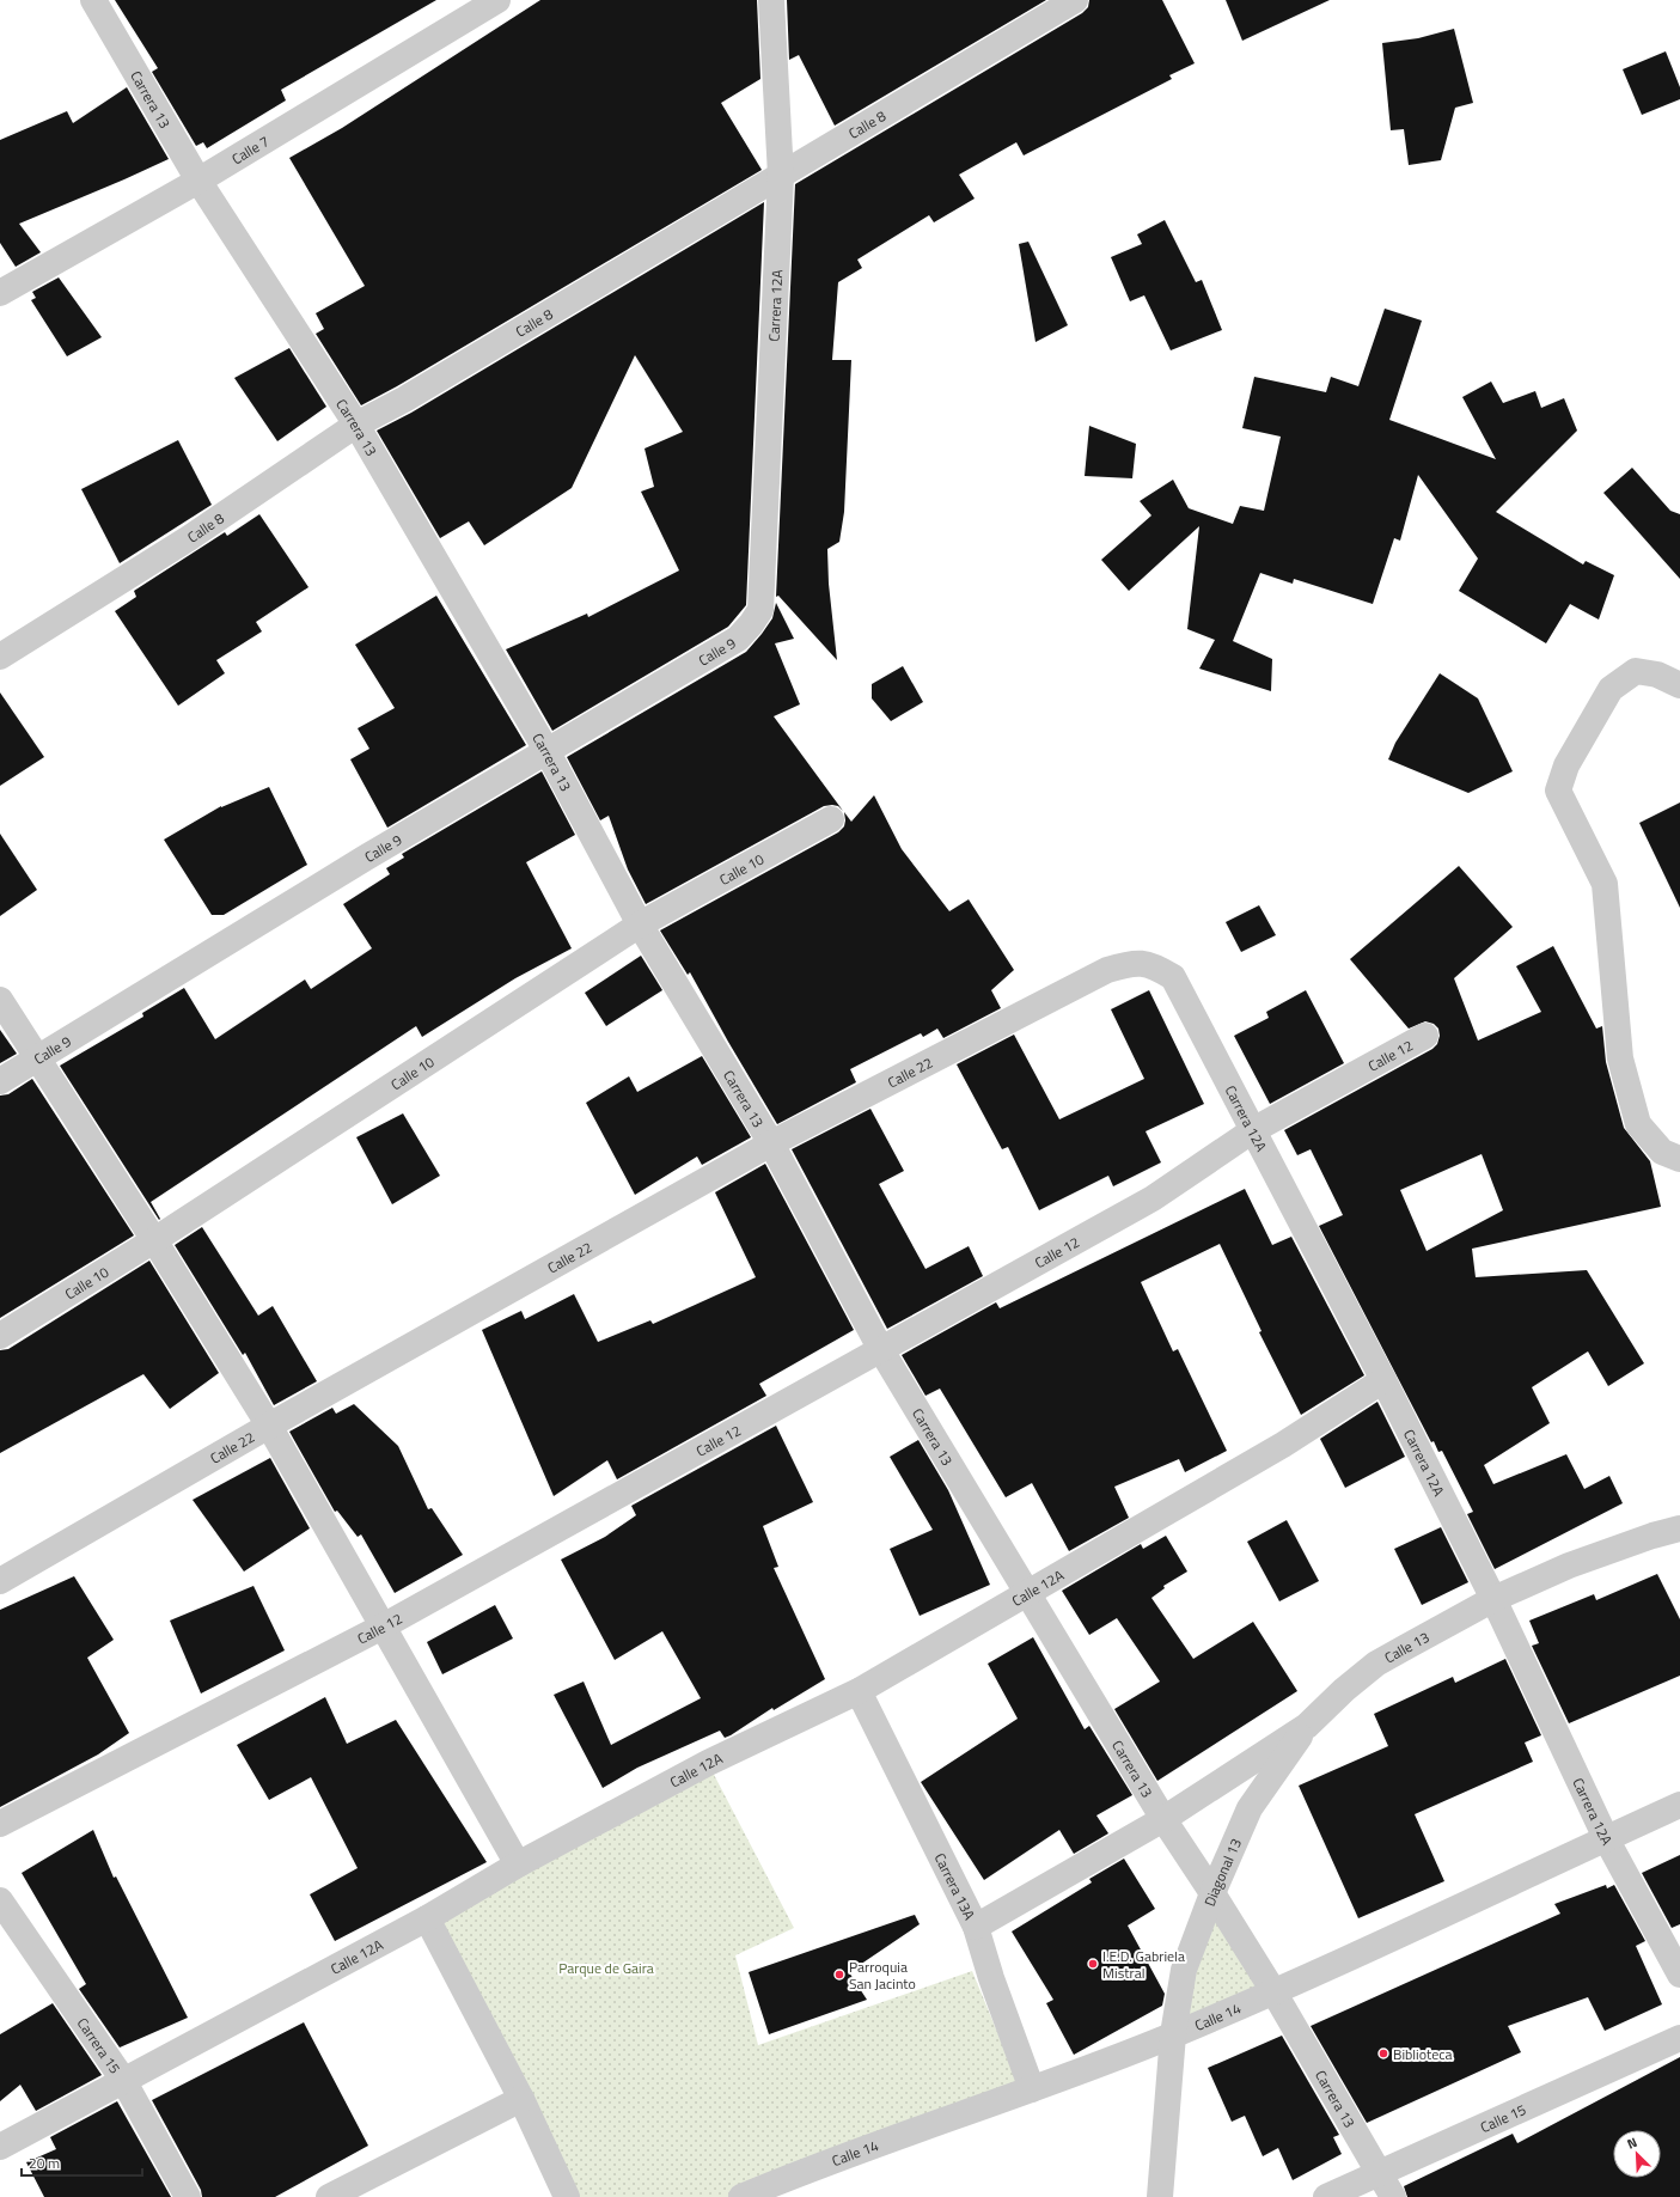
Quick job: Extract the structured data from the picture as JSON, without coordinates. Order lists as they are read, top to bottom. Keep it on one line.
{"streets":{"street":["Carrera 13","Calle 8","Calle 7","Carrera 12A","Calle 9","Calle 10","Calle 12","Calle 22","Calle 12A","Calle 13","Diagonal 13","Carrera 13A","Calle 14","Carrera 15","Calle 15"]},"crossings":[["Carrera 13","Calle 8"],["Carrera 13","Calle 7"],["Carrera 13","Calle 9"],["Carrera 13","Calle 10"],["Carrera 13","Calle 12"],["Carrera 13","Calle 22"],["Carrera 13","Calle 12A"],["Carrera 13","Calle 13"],["Carrera 13","Diagonal 13"],["Carrera 13","Calle 14"],["Carrera 13","Calle 15"],["Calle 8","Carrera 12A"],["Carrera 12A","Calle 9"],["Carrera 12A","Calle 12"],["Carrera 12A","Calle 22"],["Carrera 12A","Calle 12A"],["Carrera 12A","Calle 13"],["Carrera 12A","Calle 14"],["Calle 12A","Carrera 13A"],["Calle 12A","Carrera 15"],["Calle 13","Diagonal 13"],["Calle 13","Carrera 13A"],["Diagonal 13","Calle 14"],["Carrera 13A","Calle 14"]],"parks":["Parque de Gaira"],"places":["I.E.D. Gabriela Mistral","Parroquia San Jacinto","Biblioteca"],"scale_bar":"20 m","north":"top left"}
